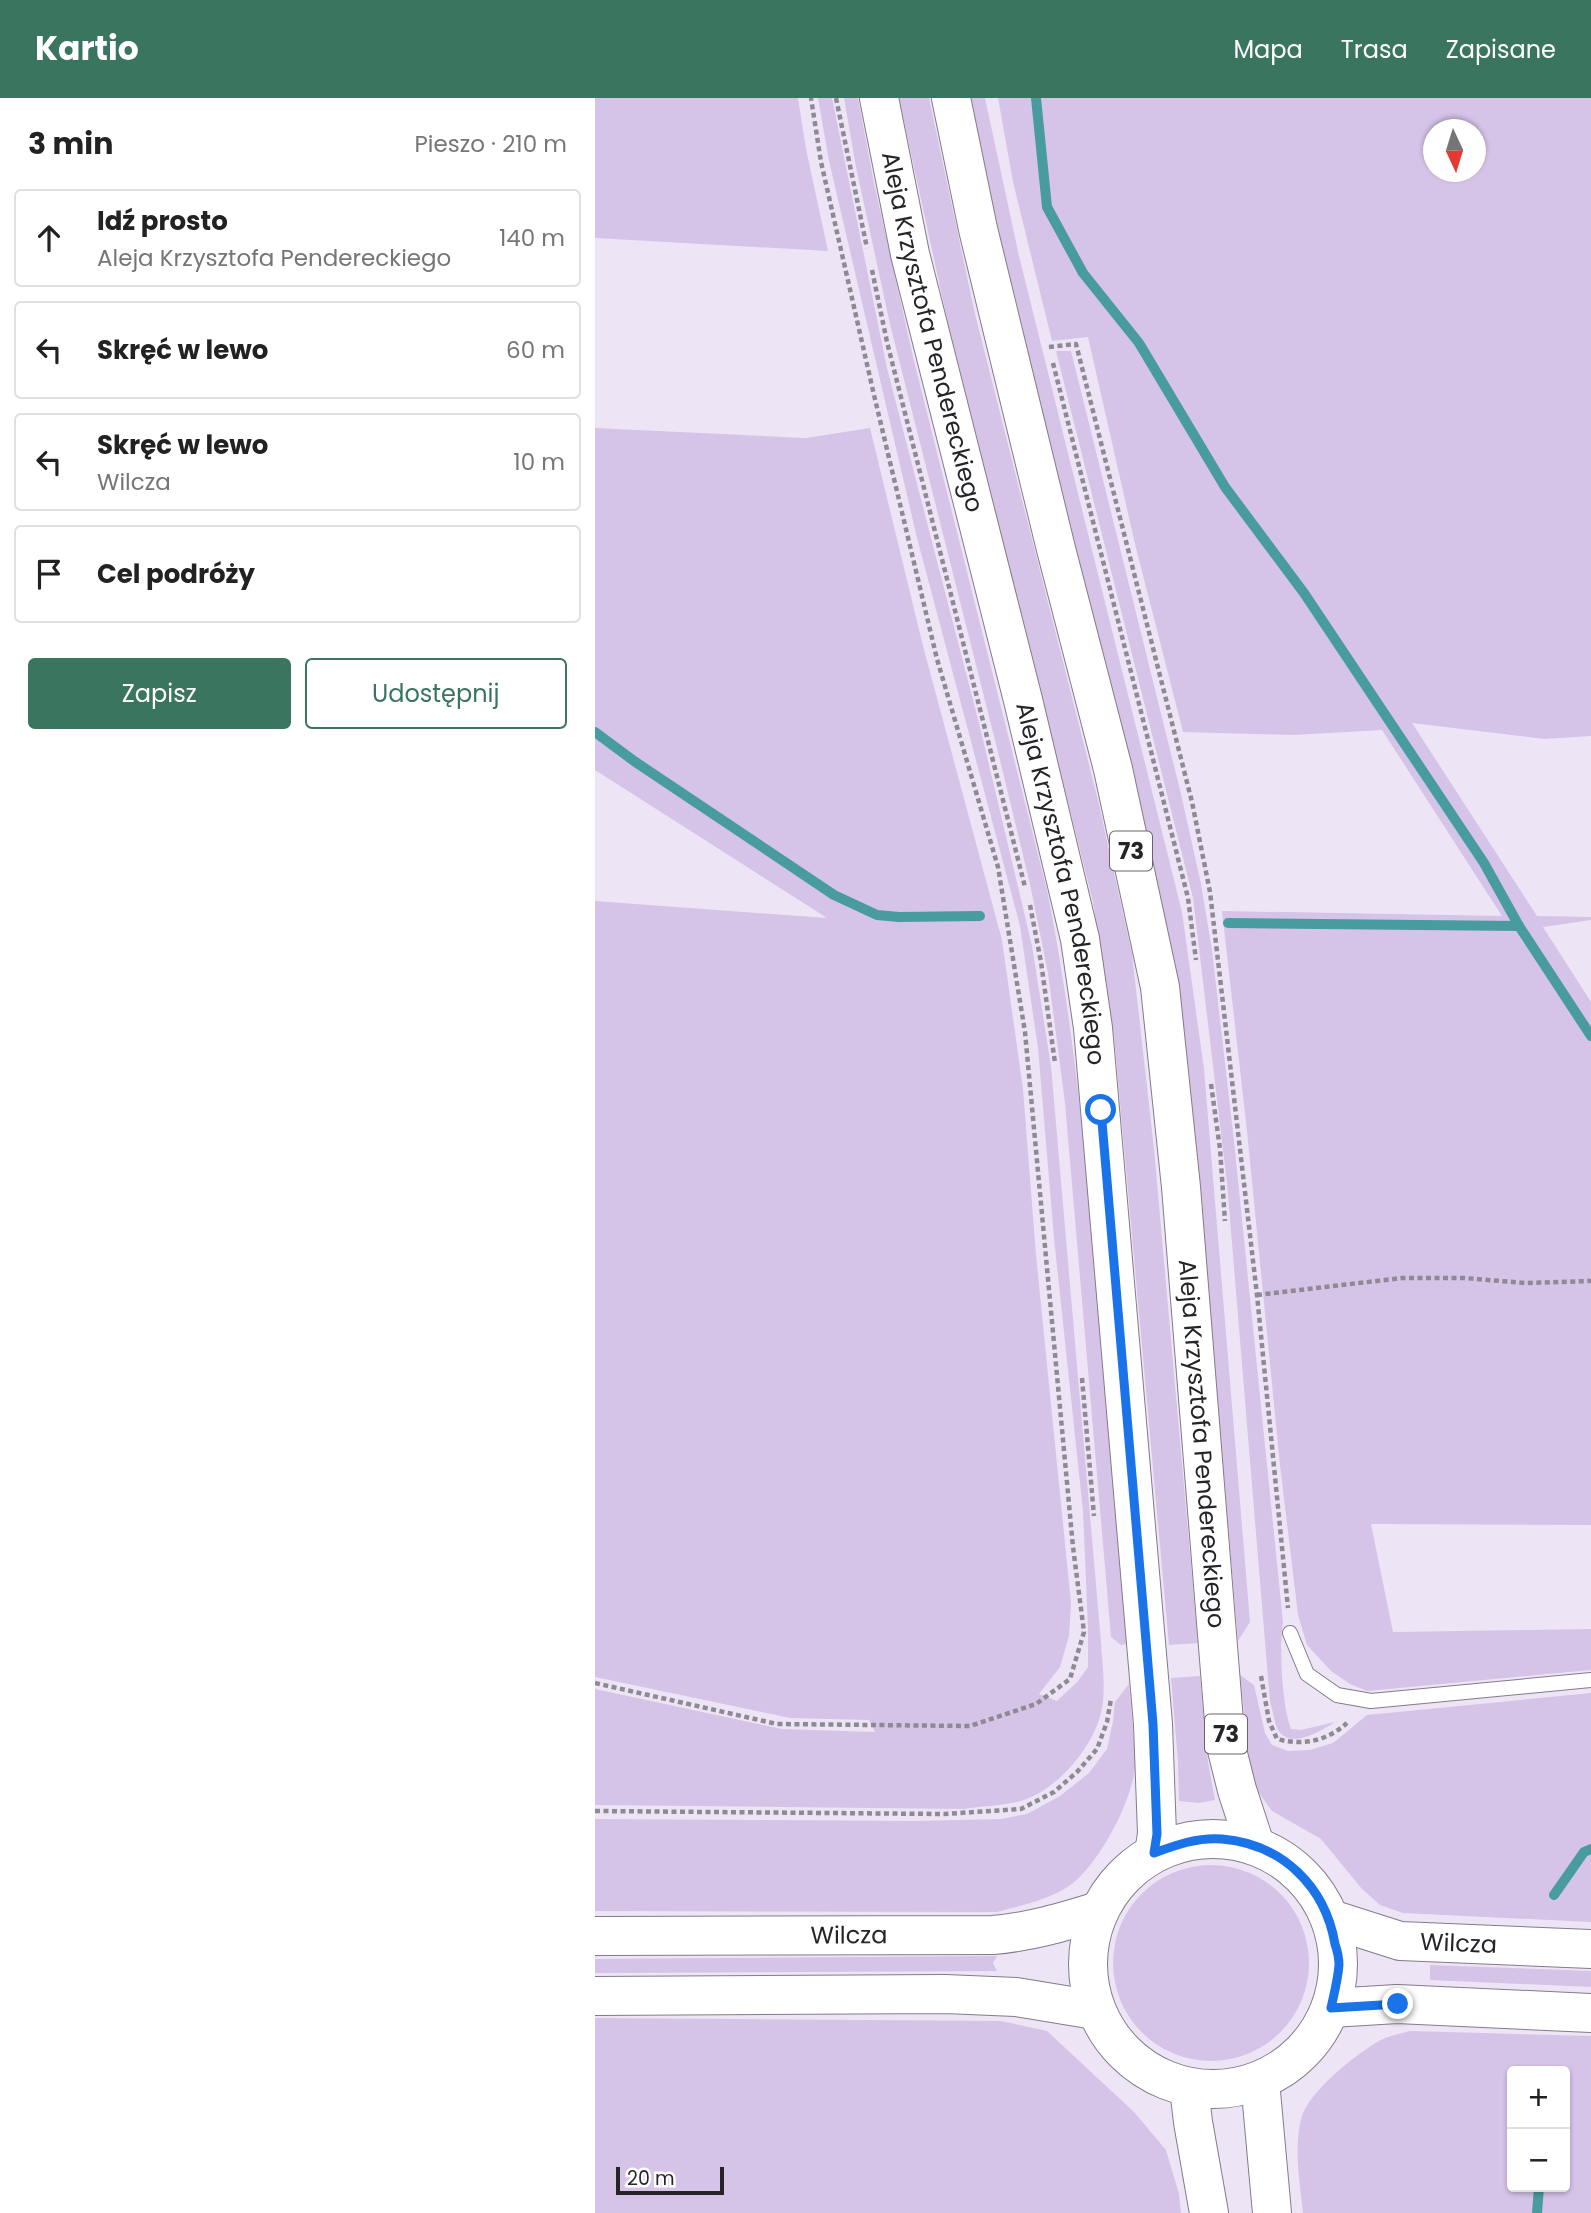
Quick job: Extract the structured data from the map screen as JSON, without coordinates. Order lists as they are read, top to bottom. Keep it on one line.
{"streets":{"main road":["Aleja Krzysztofa Pendereckiego","73","Wilcza"]},"scale_bar":"20 m","north":"bottom","page":{"header":"Kartio","nav":["Mapa","Trasa","Zapisane"],"heading":["3 min","Pieszo · 210 m"],"list":[["Idź prosto","Aleja Krzysztofa Pendereckiego","140 m"],["Skręć w lewo","60 m"],["Skręć w lewo","Wilcza","10 m"],"Cel podróży"],"buttons":["Zapisz","Udostępnij"],"map_buttons":["+","−"],"scale":"20 m"}}
